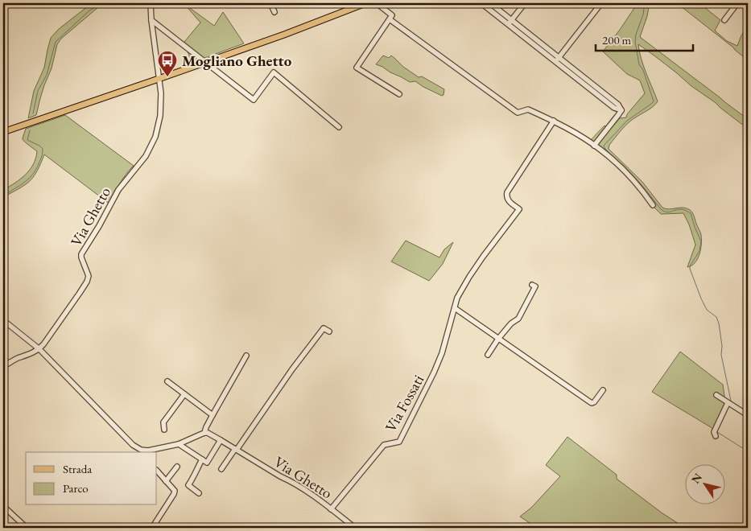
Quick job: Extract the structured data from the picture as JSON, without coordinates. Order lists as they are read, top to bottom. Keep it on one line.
{"streets":{"street":["Via Ghetto","Via Fossati"]},"crossings":[["Via Ghetto","Via Fossati"]],"places":{"bus stop":["Mogliano Ghetto"]},"legend":["Strada","Parco"],"scale_bar":"200 m","north":"top left"}
